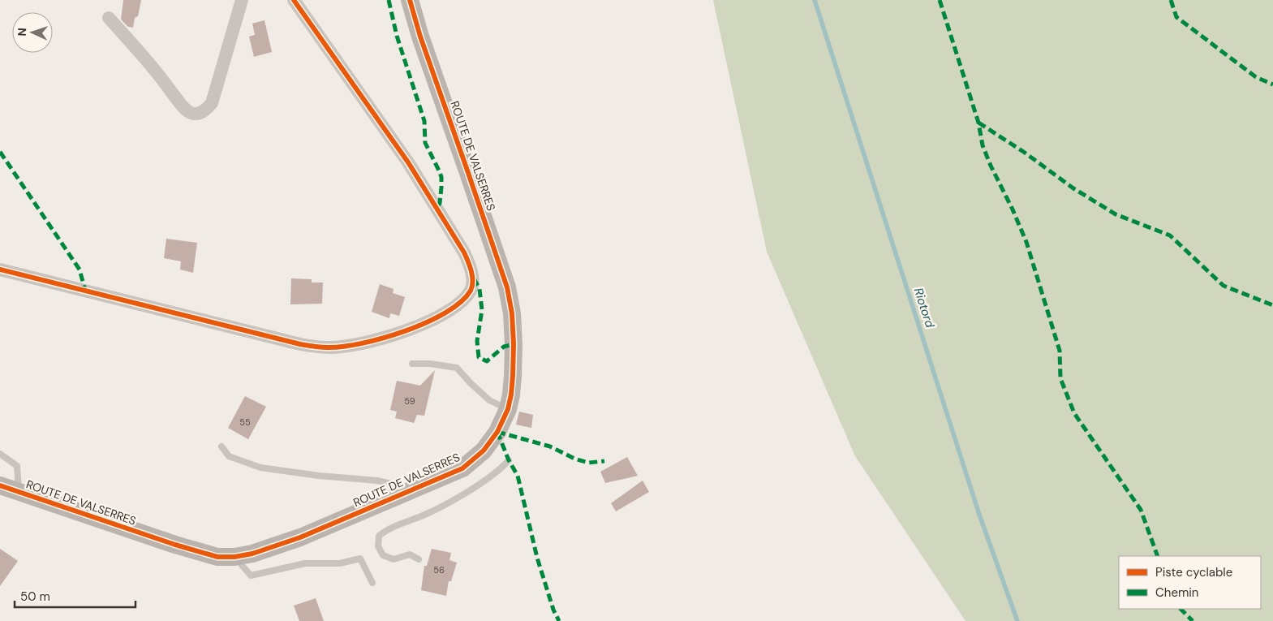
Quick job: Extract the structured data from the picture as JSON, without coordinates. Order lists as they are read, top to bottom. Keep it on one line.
{"streets":{"street":["ROUTE DE VALSERRES"]},"water":["Riotord"],"house_numbers":["59","55","56"],"legend":["Piste cyclable","Chemin"],"scale_bar":"50 m","north":"left"}
